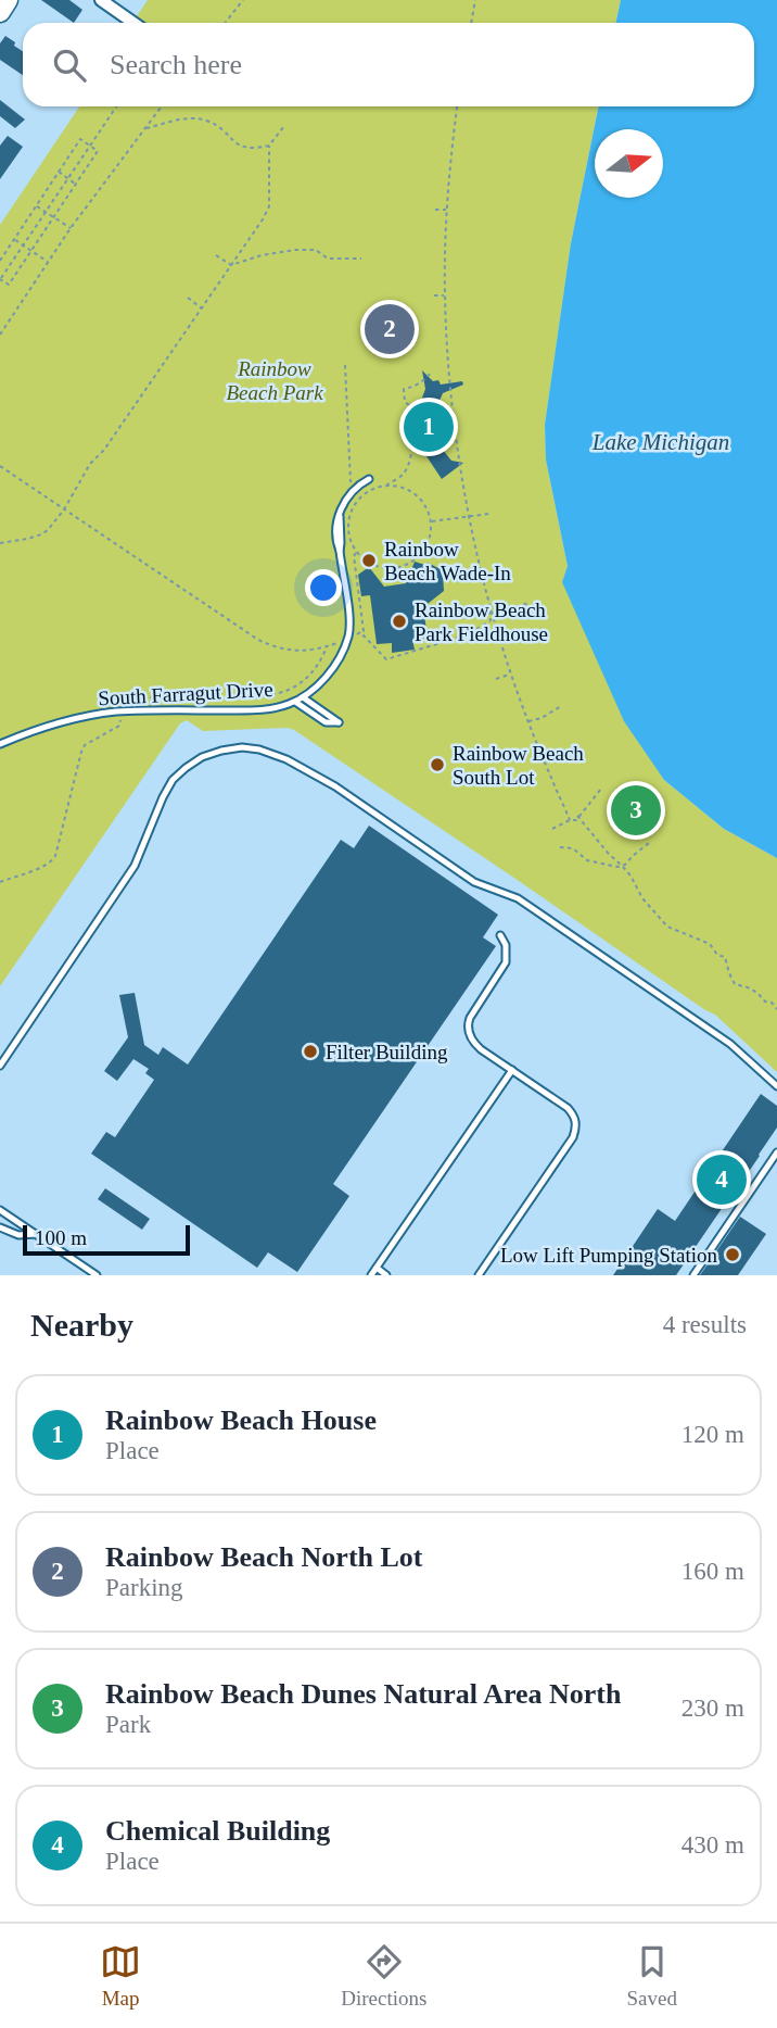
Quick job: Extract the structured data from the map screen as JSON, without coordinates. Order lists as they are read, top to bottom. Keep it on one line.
{"streets":{"lane":["South Farragut Drive"]},"water":["Lake Michigan"],"parks":["Rainbow Beach Park"],"places":["Rainbow Beach Wade-In","Rainbow Beach Park Fieldhouse","Rainbow Beach South Lot","Filter Building","Low Lift Pumping Station"],"scale_bar":"100 m","north":"right","page":{"search":"Search here","pins":["2","1","3","4"],"scale":"100 m","heading":["Nearby","4 results"],"list":[{"mark":"1","name":"Rainbow Beach House","note":"Place","value":"120 m"},{"mark":"2","name":"Rainbow Beach North Lot","note":"Parking","value":"160 m"},{"mark":"3","name":"Rainbow Beach Dunes Natural Area North","note":"Park","value":"230 m"},{"mark":"4","name":"Chemical Building","note":"Place","value":"430 m"}],"nav":["Map","Directions","Saved"]}}
